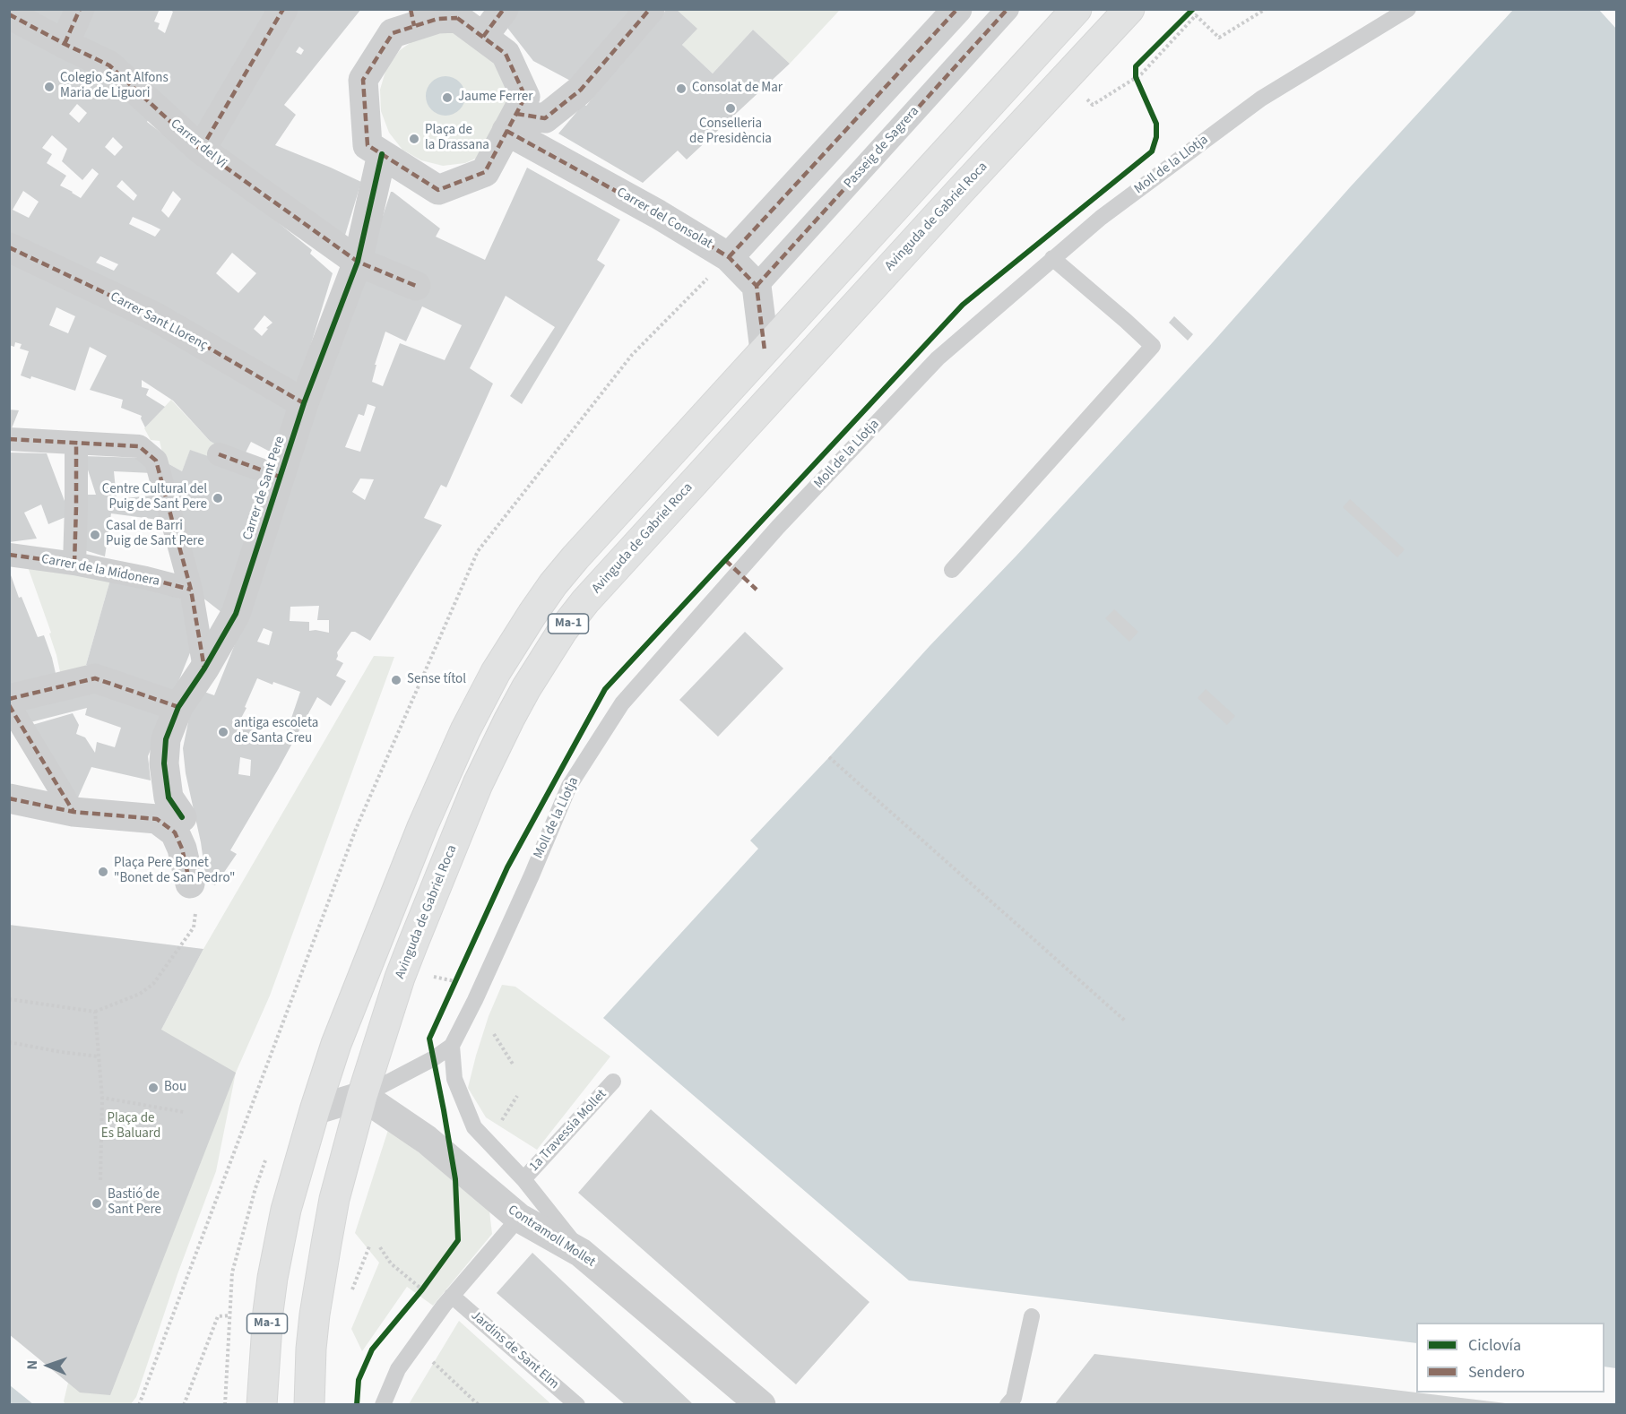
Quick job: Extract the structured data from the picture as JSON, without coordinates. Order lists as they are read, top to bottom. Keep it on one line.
{"streets":{"highway":["Avinguda de Gabriel Roca","Ma-1"],"street":["Carrer del Vi","Passeig de Sagrera","Carrer del Consolat","Carrer Sant Llorenç","Carrer de Sant Pere","Carrer de la Midonera","Contramoll Mollet"],"lane":["Moll de la Llotja","1a Travessia Mollet","Jardins de Sant Elm"]},"crossings":[["Carrer del Vi","Carrer de Sant Pere"],["Passeig de Sagrera","Carrer del Consolat"],["Avinguda de Gabriel Roca","Contramoll Mollet"],["Carrer del Consolat","Carrer de Sant Pere"],["Carrer Sant Llorenç","Carrer de Sant Pere"]],"parks":["Plaça de Es Baluard"],"places":["Colegio Sant Alfons Maria de Liguori","Consolat de Mar","Jaume Ferrer","Conselleria de Presidència","Plaça de la Drassana","Centre Cultural del Puig de Sant Pere","Casal de Barri Puig de Sant Pere","Sense títol","antiga escoleta de Santa Creu","Plaça Pere Bonet \"Bonet de San Pedro\"","Bou","Bastió de Sant Pere"],"legend":["Ciclovía","Sendero"],"north":"left"}
